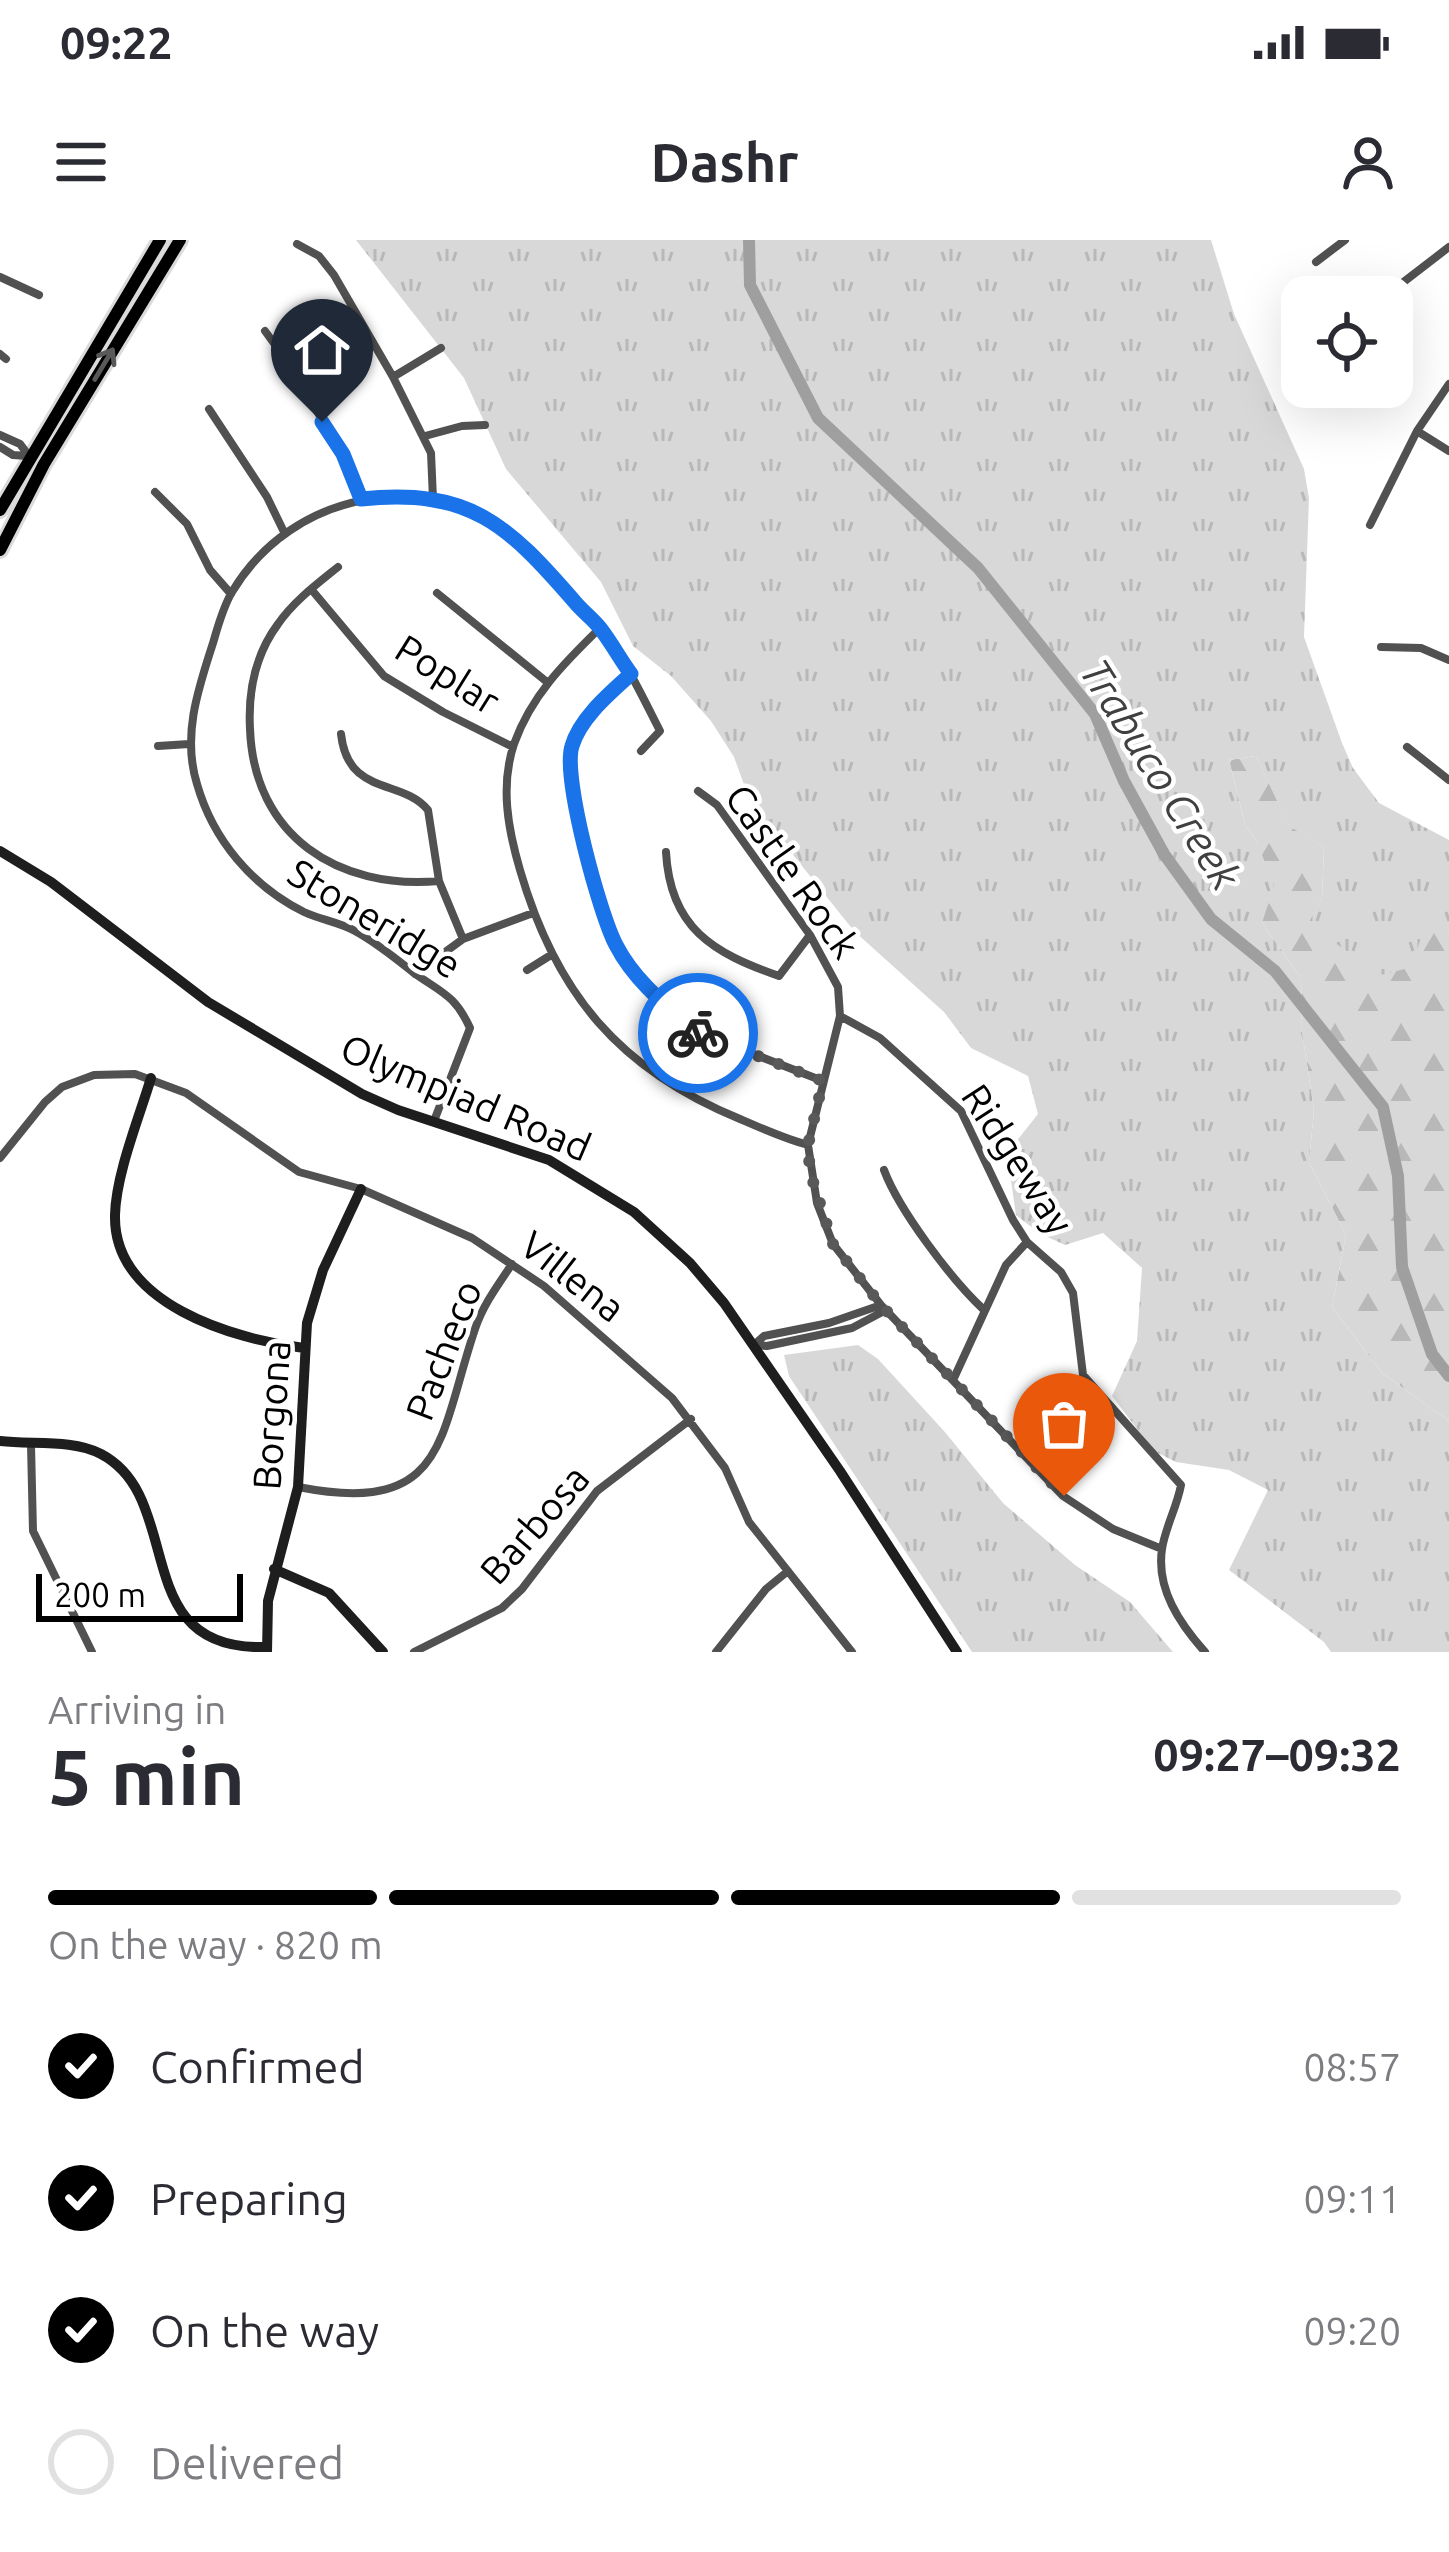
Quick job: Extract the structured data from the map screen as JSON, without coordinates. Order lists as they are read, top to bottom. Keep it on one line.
{"streets":{"street":["Poplar","Castle Rock","Stoneridge","Olympiad Road","Ridgeway","Villena","Pacheco","Borgona","Barbosa"]},"crossings":[["Castle Rock","Ridgeway"],["Stoneridge","Olympiad Road"],["Villena","Pacheco"],["Villena","Borgona"],["Villena","Barbosa"],["Pacheco","Borgona"]],"water":["Trabuco Creek"],"scale_bar":"200 m","page":{"status":"09:22","header":"Dashr","scale":"200 m","heading":["5 min","Arriving in","09:27–09:32"],"bar":"On the way · 820 m","list":[["Confirmed","08:57"],["Preparing","09:11"],["On the way","09:20"],"Delivered"]}}
